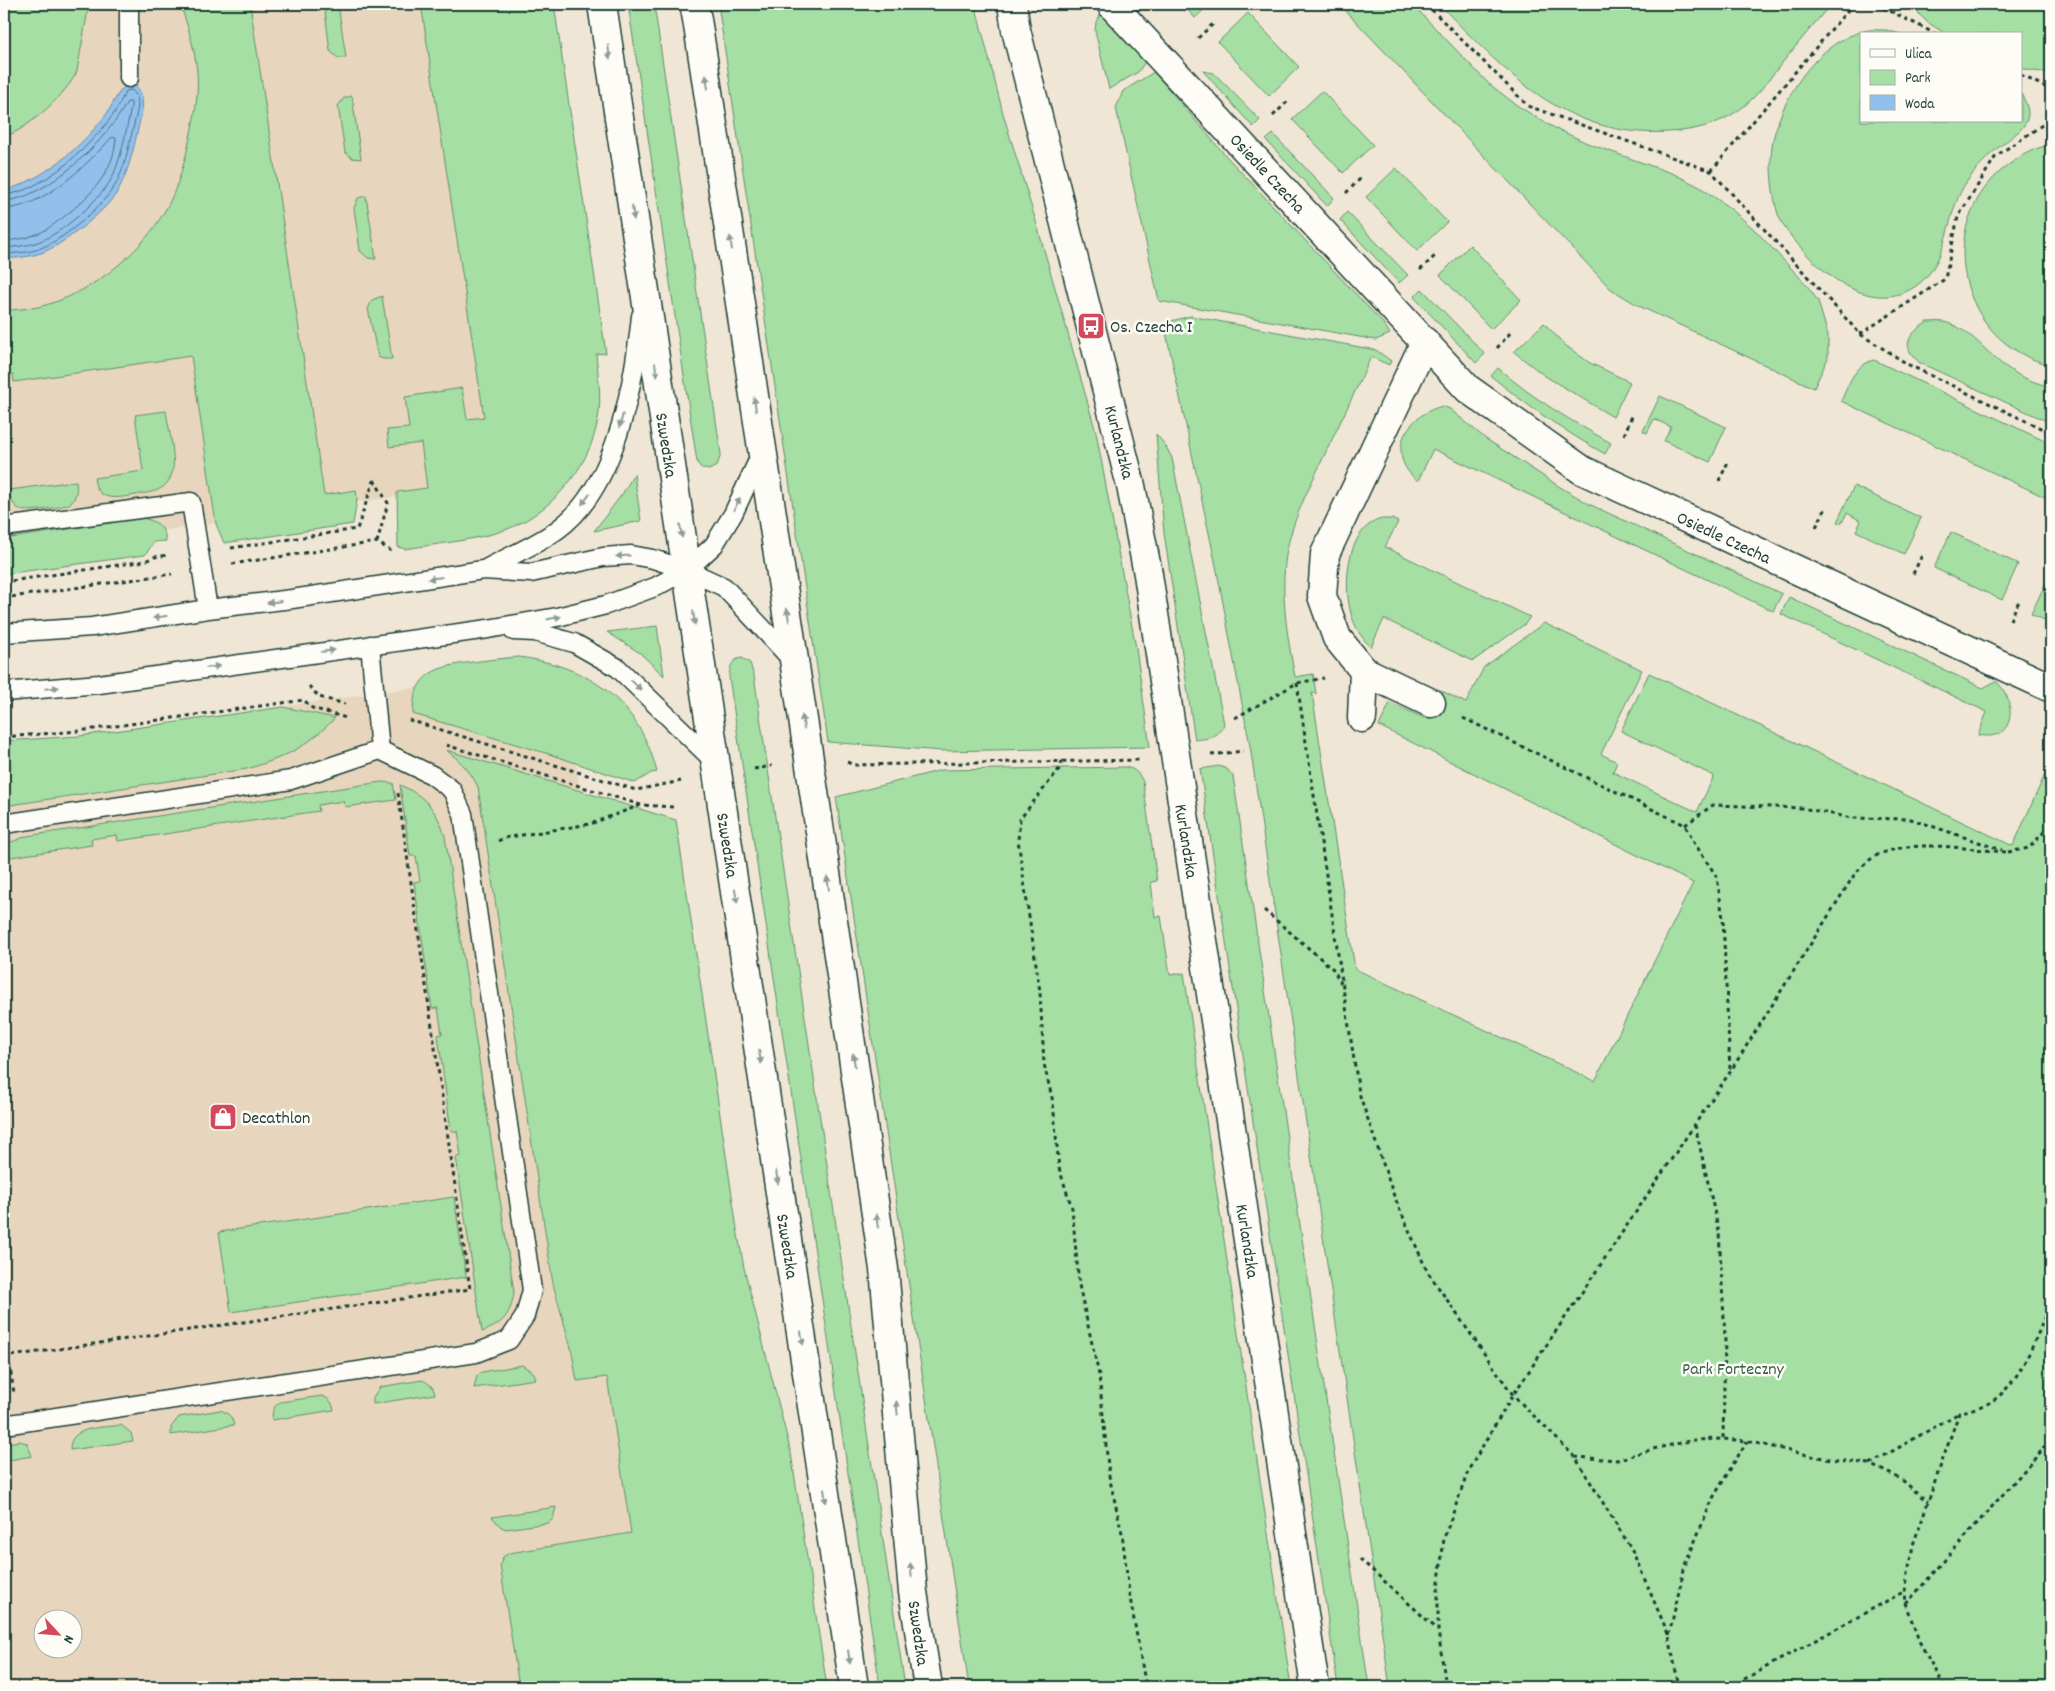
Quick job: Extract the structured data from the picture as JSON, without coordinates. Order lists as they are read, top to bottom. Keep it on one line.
{"streets":{"street":["Osiedle Czecha","Kurlandzka","Szwedzka"]},"parks":["Park Forteczny"],"places":{"bus stop":["Os. Czecha I"],"shop":["Decathlon"]},"legend":["Ulica","Park","Woda"],"north":"bottom right"}
